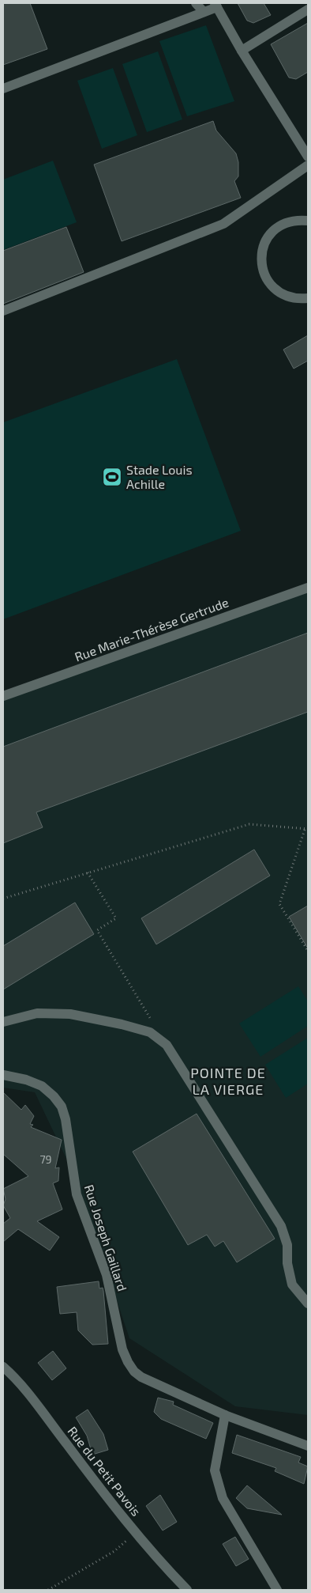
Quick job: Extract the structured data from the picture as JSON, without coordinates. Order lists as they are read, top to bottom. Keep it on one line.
{"streets":{"street":["Rue Marie-Thérèse Gertrude","Rue Joseph Gaillard","Rue du Petit Pavois"]},"districts":["POINTE DE LA VIERGE"],"places":{"sports":["Stade Louis Achille"]},"house_numbers":["79"]}
